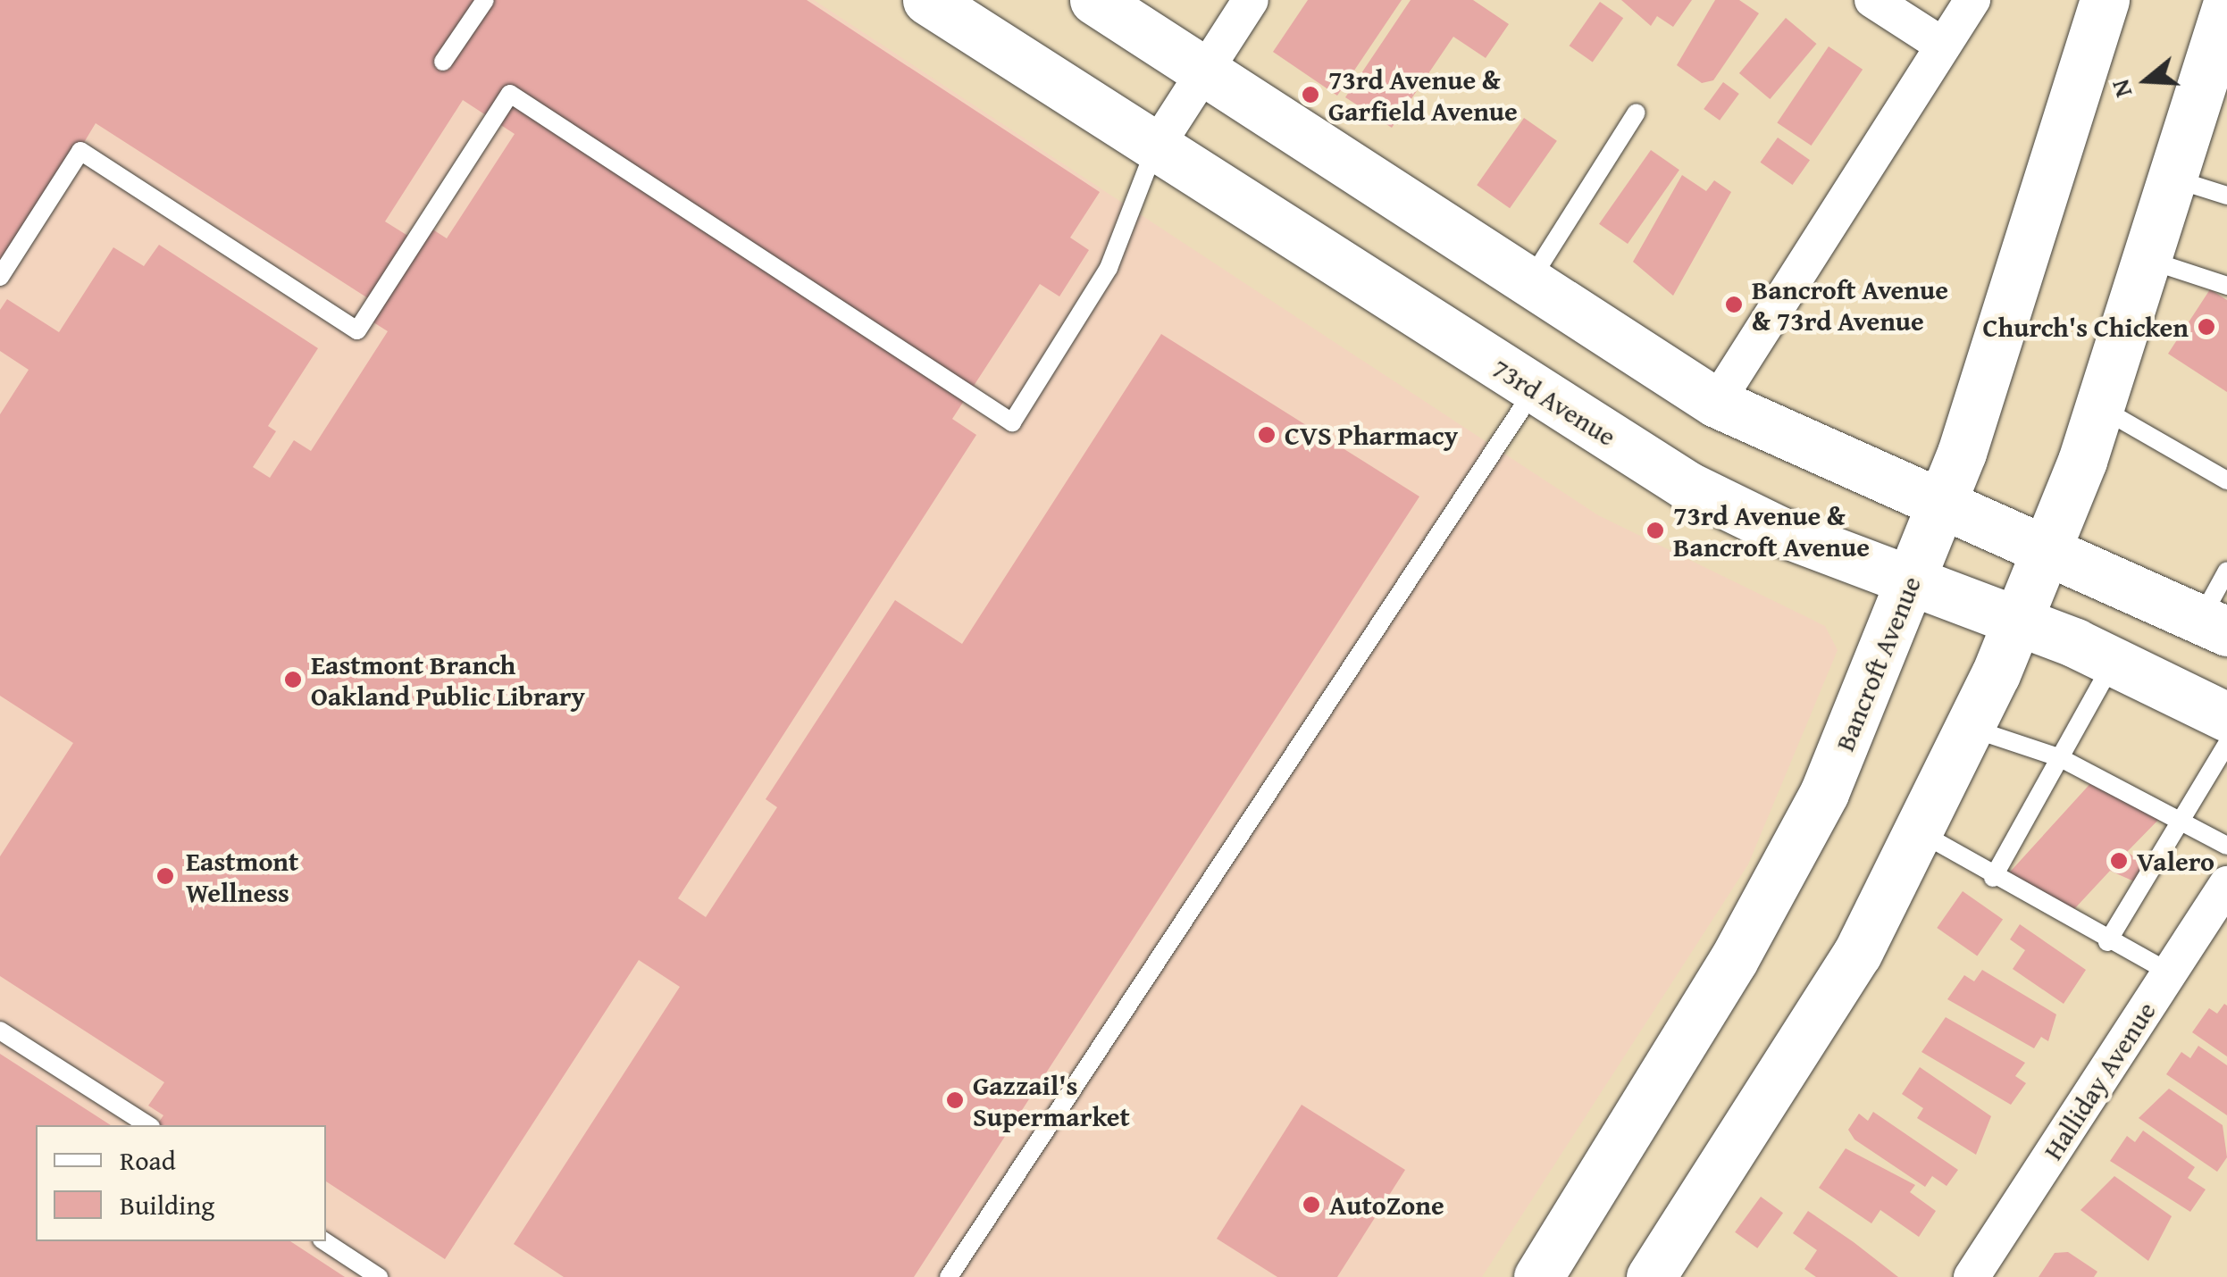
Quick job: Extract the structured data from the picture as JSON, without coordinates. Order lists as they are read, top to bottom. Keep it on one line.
{"streets":{"main road":["73rd Avenue","Bancroft Avenue"],"street":["Halliday Avenue"]},"crossings":[["73rd Avenue","Bancroft Avenue"]],"places":["73rd Avenue & Garfield Avenue","Bancroft Avenue & 73rd Avenue","Church's Chicken","CVS Pharmacy","73rd Avenue & Bancroft Avenue","Eastmont Branch Oakland Public Library","Valero","Eastmont Wellness","Gazzail's Supermarket","AutoZone"],"legend":["Road","Building"],"north":"left"}
